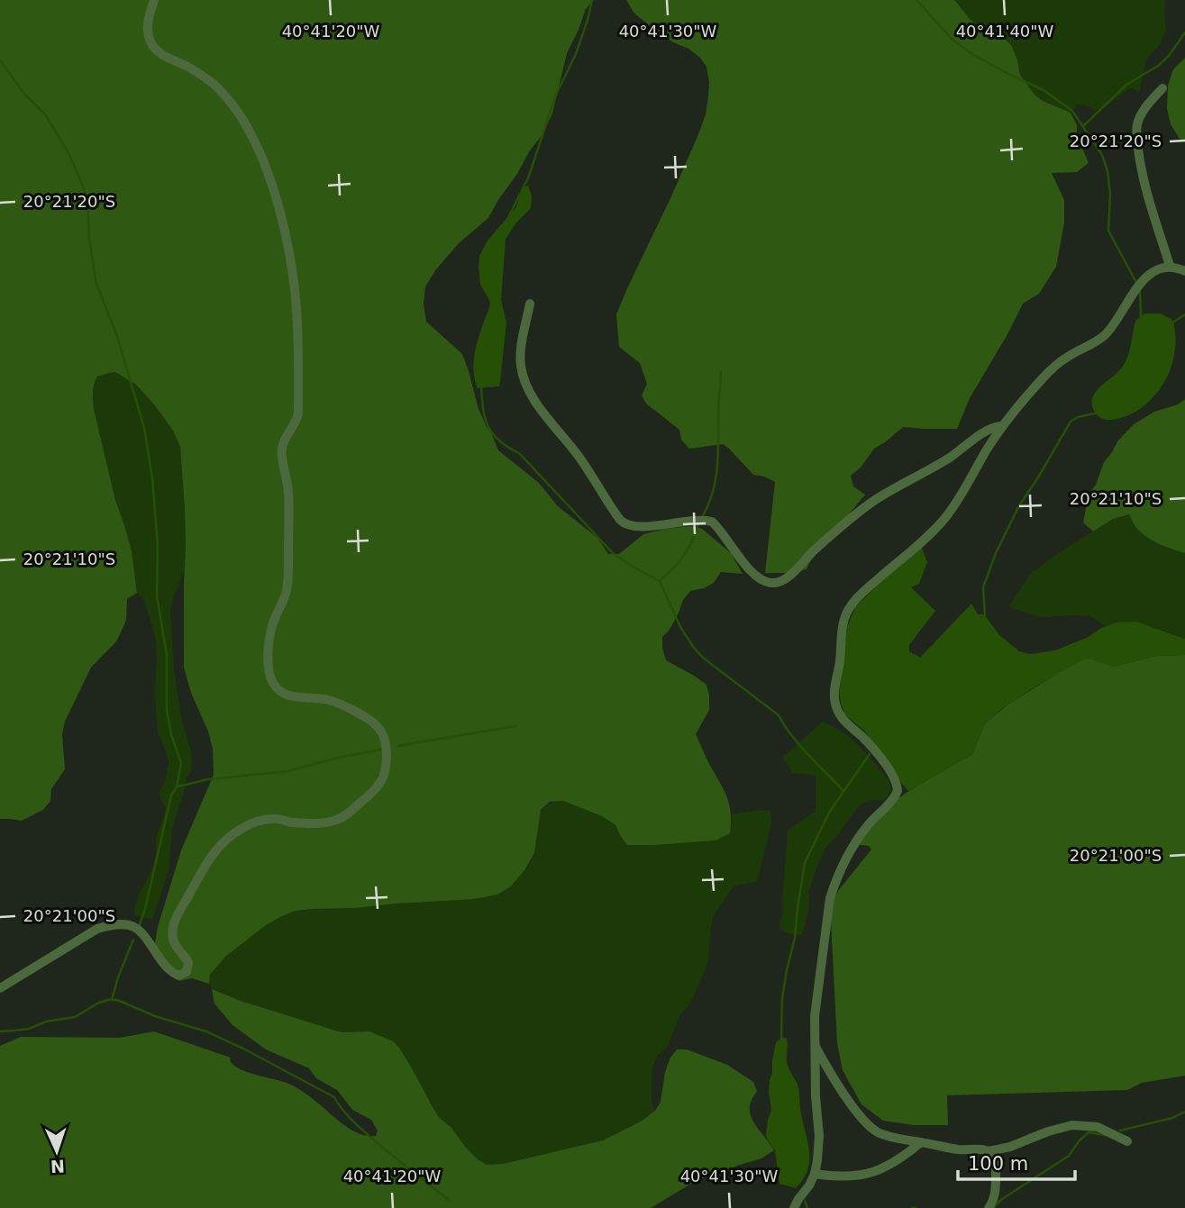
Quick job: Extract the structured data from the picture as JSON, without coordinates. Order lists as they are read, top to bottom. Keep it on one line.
{"scale_bar":"100 m","north":"bottom","coordinates":["40°41'20\"W","40°41'30\"W","40°41'40\"W","20°21'20\"S","20°21'10\"S","20°21'00\"S"]}
